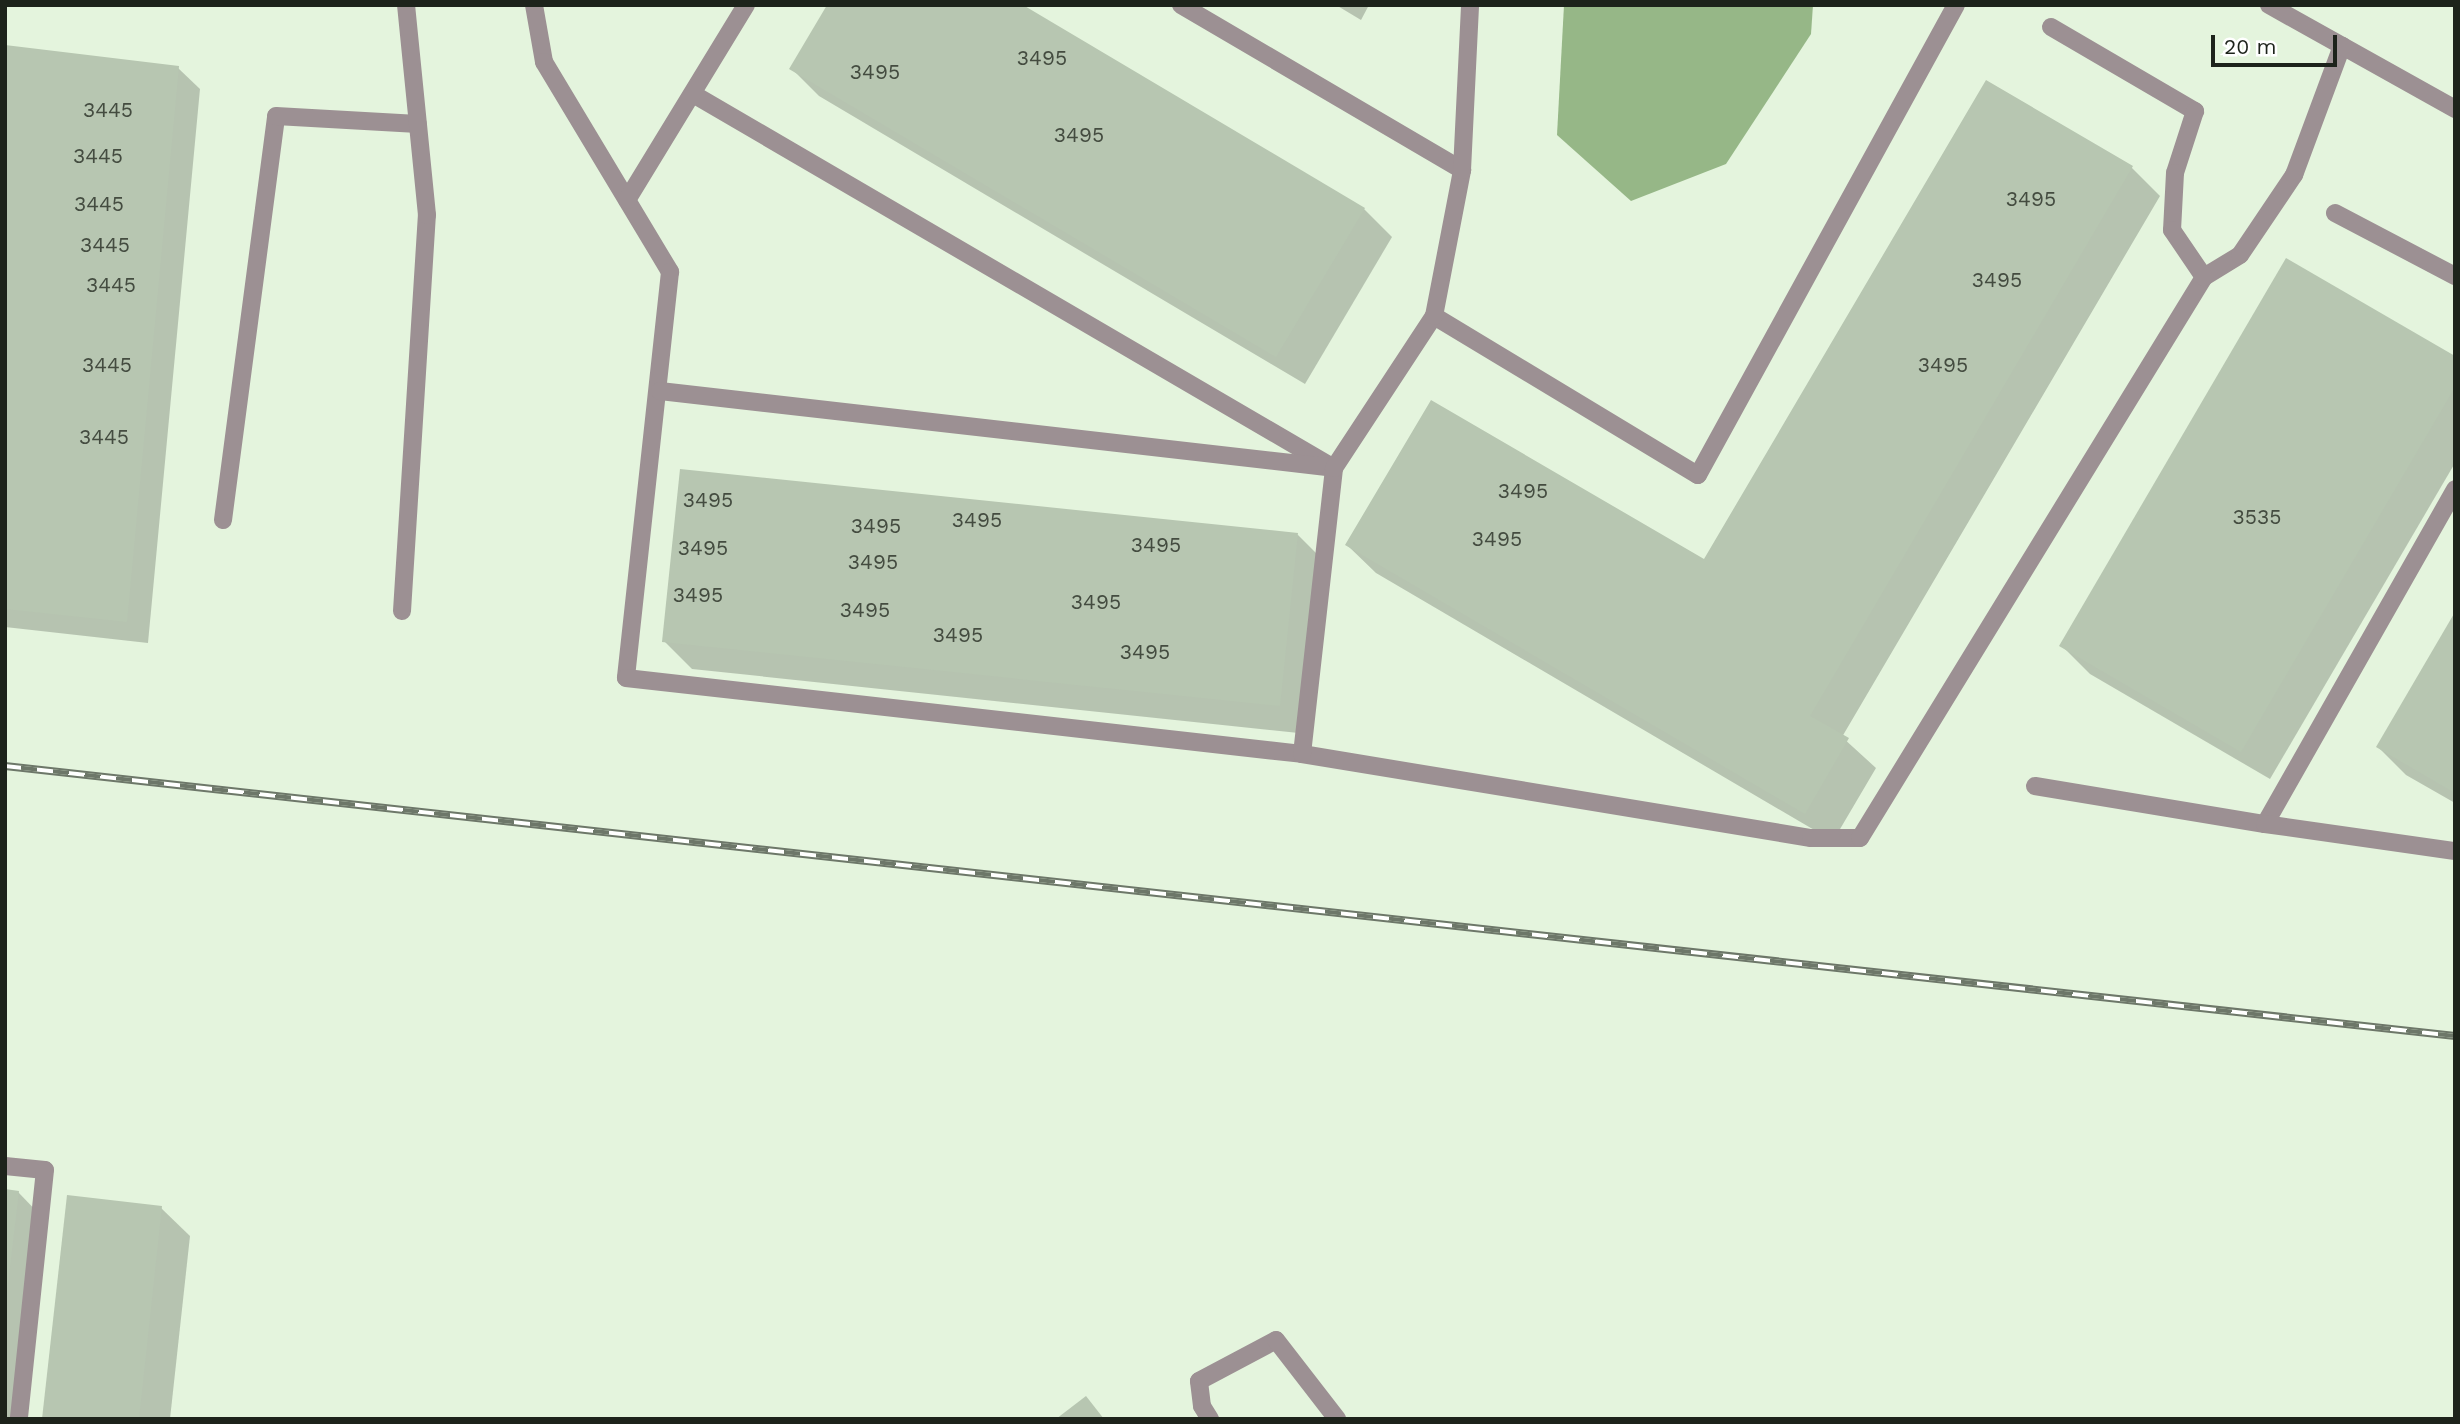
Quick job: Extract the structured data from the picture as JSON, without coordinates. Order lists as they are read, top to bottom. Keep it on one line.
{"house_numbers":["3495","3495","3445","3495","3445","3495","3445","3445","3495","3445","3445","3495","3445","3495","3495","3535","3495","3495","3495","3495","3495","3495","3495","3495","3495","3495","3495"],"scale_bar":"20 m"}
